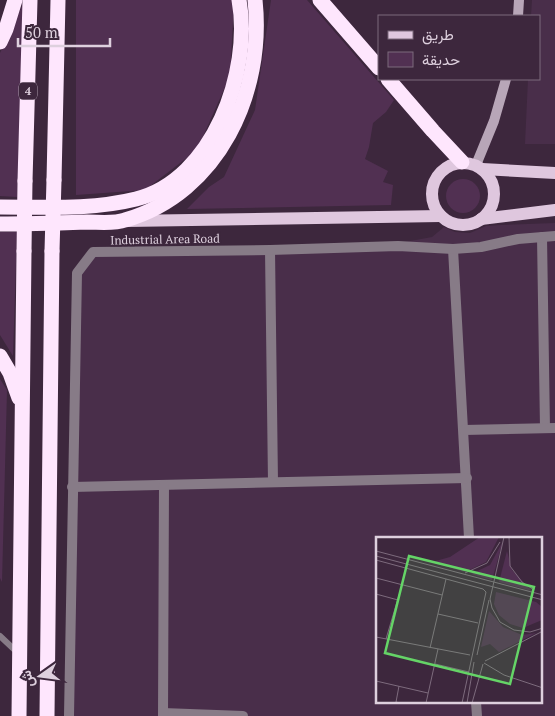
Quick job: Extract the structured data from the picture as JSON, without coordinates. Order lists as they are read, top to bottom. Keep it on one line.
{"streets":{"highway":["4"],"street":["Industrial Area Road"]},"legend":["طريق","حديقة"],"scale_bar":"50 m","north":"left"}
